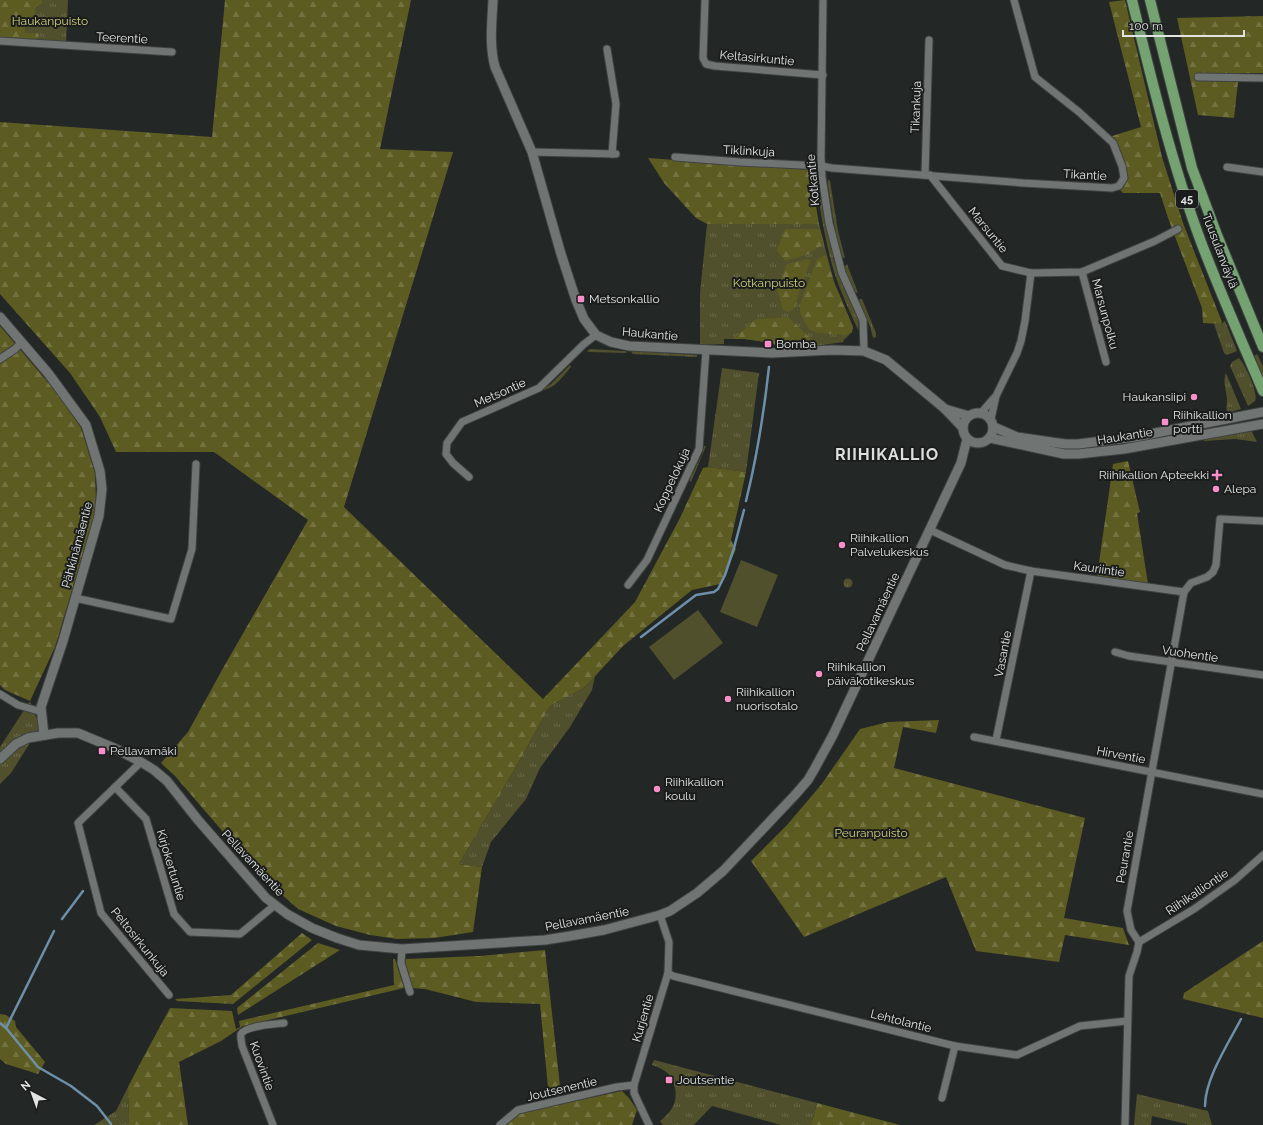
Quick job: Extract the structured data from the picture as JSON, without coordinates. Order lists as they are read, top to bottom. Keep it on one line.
{"streets":{"main road":["45","Tuusulanväylä"],"street":["Teerentie","Keltasirkuntie","Tikankuja","Tiklinkuja","Tikantie","Kotkantie","Marsuntie","Marsunpolku","Haukantie","Metsontie","Koppelokuja","Pähkinämäentie","Kauriintie","Pellavamäentie","Vasantie","Vuohentie","Hirventie","Peurantie","Kirjokertuntie","Riihikalliontie","Peltosirkunkuja","Kurjentie","Lehtolantie","Kuovintie","Joutsenentie"]},"crossings":[["Keltasirkuntie","Kotkantie"],["Tikankuja","Tikantie"],["Tikankuja","Marsuntie"],["Tiklinkuja","Tikantie"],["Tiklinkuja","Kotkantie"],["Tikantie","Kotkantie"],["Tikantie","Marsuntie"],["Kotkantie","Haukantie"],["Marsuntie","Marsunpolku"],["Haukantie","Metsontie"],["Haukantie","Koppelokuja"],["Haukantie","Pellavamäentie"],["Pähkinämäentie","Pellavamäentie"],["Kauriintie","Pellavamäentie"],["Kauriintie","Vasantie"],["Kauriintie","Peurantie"],["Pellavamäentie","Kirjokertuntie"],["Pellavamäentie","Peltosirkunkuja"],["Pellavamäentie","Kurjentie"],["Vasantie","Hirventie"],["Vuohentie","Peurantie"],["Hirventie","Peurantie"],["Peurantie","Riihikalliontie"],["Kirjokertuntie","Peltosirkunkuja"],["Kurjentie","Lehtolantie"],["Kurjentie","Joutsenentie"]],"districts":["RIIHIKALLIO"],"parks":["Haukanpuisto","Kotkanpuisto","Peuranpuisto"],"places":{"transit":["Metsonkallio","Bomba","Riihikallion portti","Pellavamäki","Joutsentie"],"other":["Haukansiipi","Alepa","Riihikallion Palvelukeskus","Riihikallion päiväkotikeskus","Riihikallion nuorisotalo","Riihikallion koulu"],"health":["Riihikallion Apteekki"]},"scale_bar":"100 m","north":"top left"}
